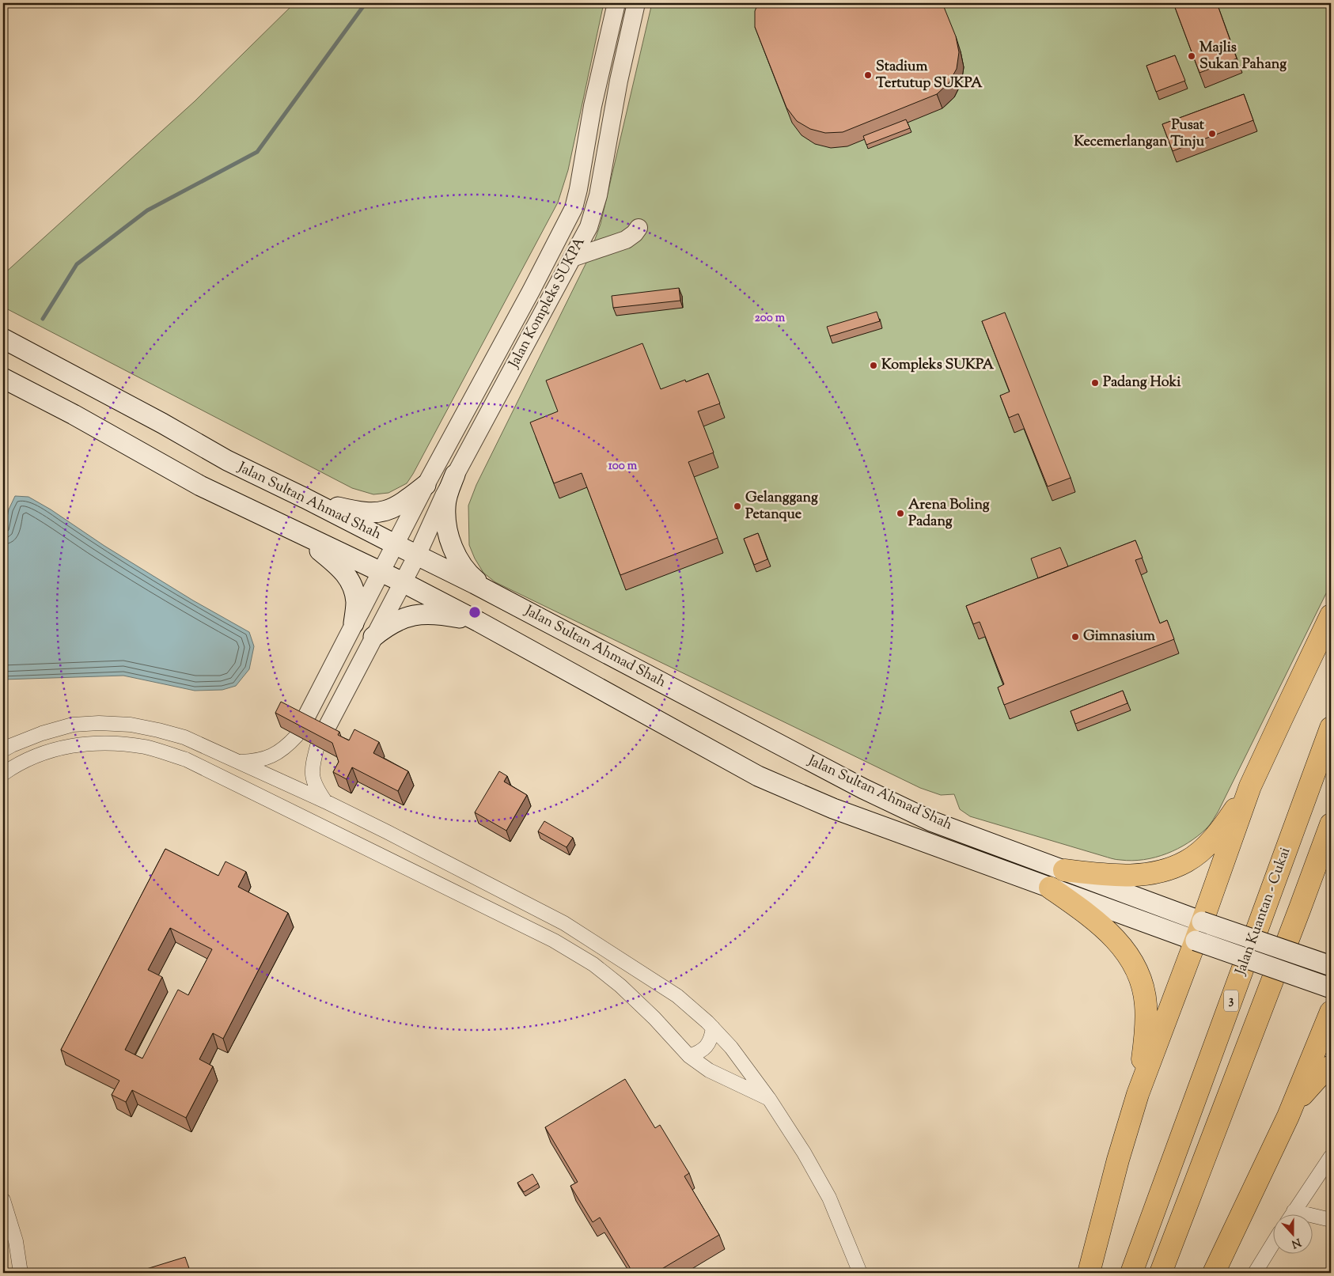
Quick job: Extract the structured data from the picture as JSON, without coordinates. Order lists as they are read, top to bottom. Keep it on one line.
{"streets":{"highway":["Jalan Kuantan - Cukai","3"],"main road":["Jalan Sultan Ahmad Shah"],"street":["Jalan Kompleks SUKPA"]},"crossings":[["Jalan Kompleks SUKPA","Jalan Sultan Ahmad Shah"]],"places":["Majlis Sukan Pahang","Stadium Tertutup SUKPA","Pusat Kecemerlangan Tinju","Kompleks SUKPA","Padang Hoki","Gelanggang Petanque","Arena Boling Padang","Gimnasium"],"north":"bottom","rings":["200 m","100 m"]}
